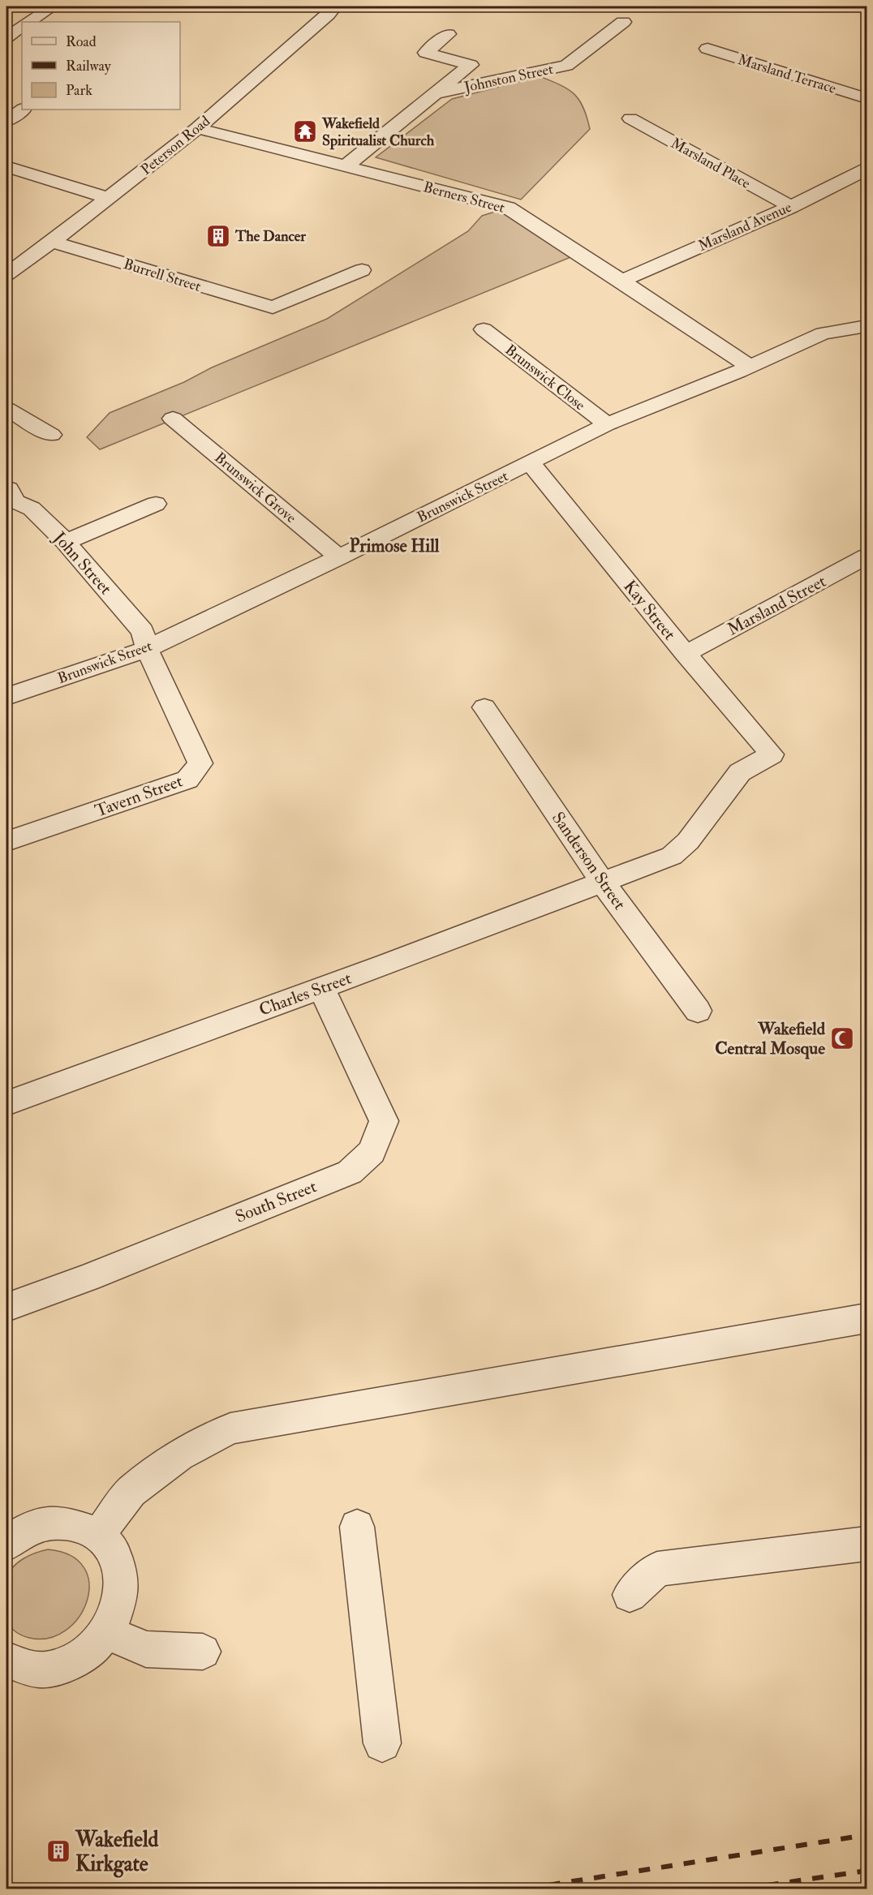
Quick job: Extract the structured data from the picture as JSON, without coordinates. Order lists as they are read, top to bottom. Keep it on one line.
{"streets":{"street":["Marsland Terrace","Johnston Street","Peterson Road","Marsland Place","Berners Street","Marsland Avenue","Burrell Street","Brunswick Close","Brunswick Grove","Brunswick Street","John Street","Marsland Street","Kay Street","Tavern Street","Sanderson Street","Charles Street","South Street"]},"crossings":[["Peterson Road","Berners Street"],["Peterson Road","Burrell Street"],["Marsland Place","Marsland Avenue"],["Berners Street","Marsland Avenue"],["Berners Street","Brunswick Street"],["Brunswick Close","Brunswick Street"],["Brunswick Grove","Brunswick Street"],["Brunswick Street","John Street"],["Brunswick Street","Kay Street"],["Brunswick Street","Tavern Street"],["John Street","Tavern Street"],["Marsland Street","Kay Street"],["Kay Street","Charles Street"],["Sanderson Street","Charles Street"],["Charles Street","South Street"]],"districts":["Primose Hill"],"places":{"temple":["Wakefield Spiritualist Church"],"building":["The Dancer","Wakefield Kirkgate"],"mosque":["Wakefield Central Mosque"]},"legend":["Road","Railway","Park"]}
